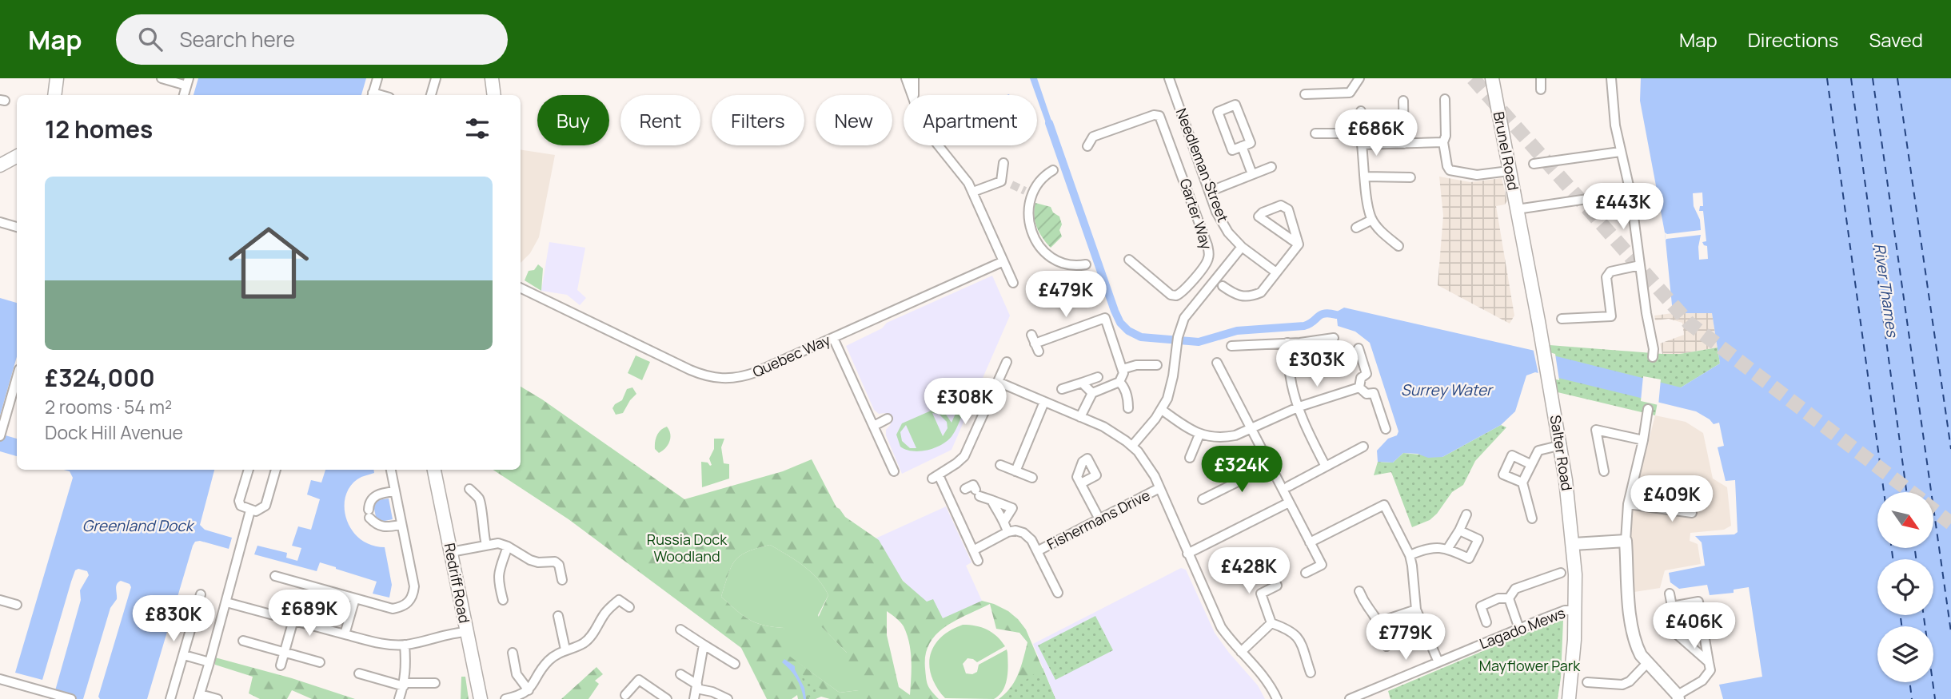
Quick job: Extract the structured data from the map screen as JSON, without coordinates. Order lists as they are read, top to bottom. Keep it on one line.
{"streets":{"main road":["Brunel Road","Salter Road","Redriff Road"],"street":["Needleman Street","Garter Way","Quebec Way","Fishermans Drive","Lagado Mews"]},"crossings":[["Brunel Road","Salter Road"],["Salter Road","Lagado Mews"]],"water":["River Thames","Surrey Water","Greenland Dock"],"parks":["Russia Dock Woodland","Mayflower Park"],"north":"bottom right","page":{"header":"Map","search":"Search here","nav":["Map","Directions","Saved"],"chip":["Buy","Rent","Filters","New","Apartment"],"heading":"12 homes","price":["£686K","£443K","£479K","£303K","£308K","£324K","£409K","£428K","£689K","£830K","£406K","£779K"],"list":[{"name":"£324,000","note":"2 rooms · 54 m² · Dock Hill Avenue"}]}}
